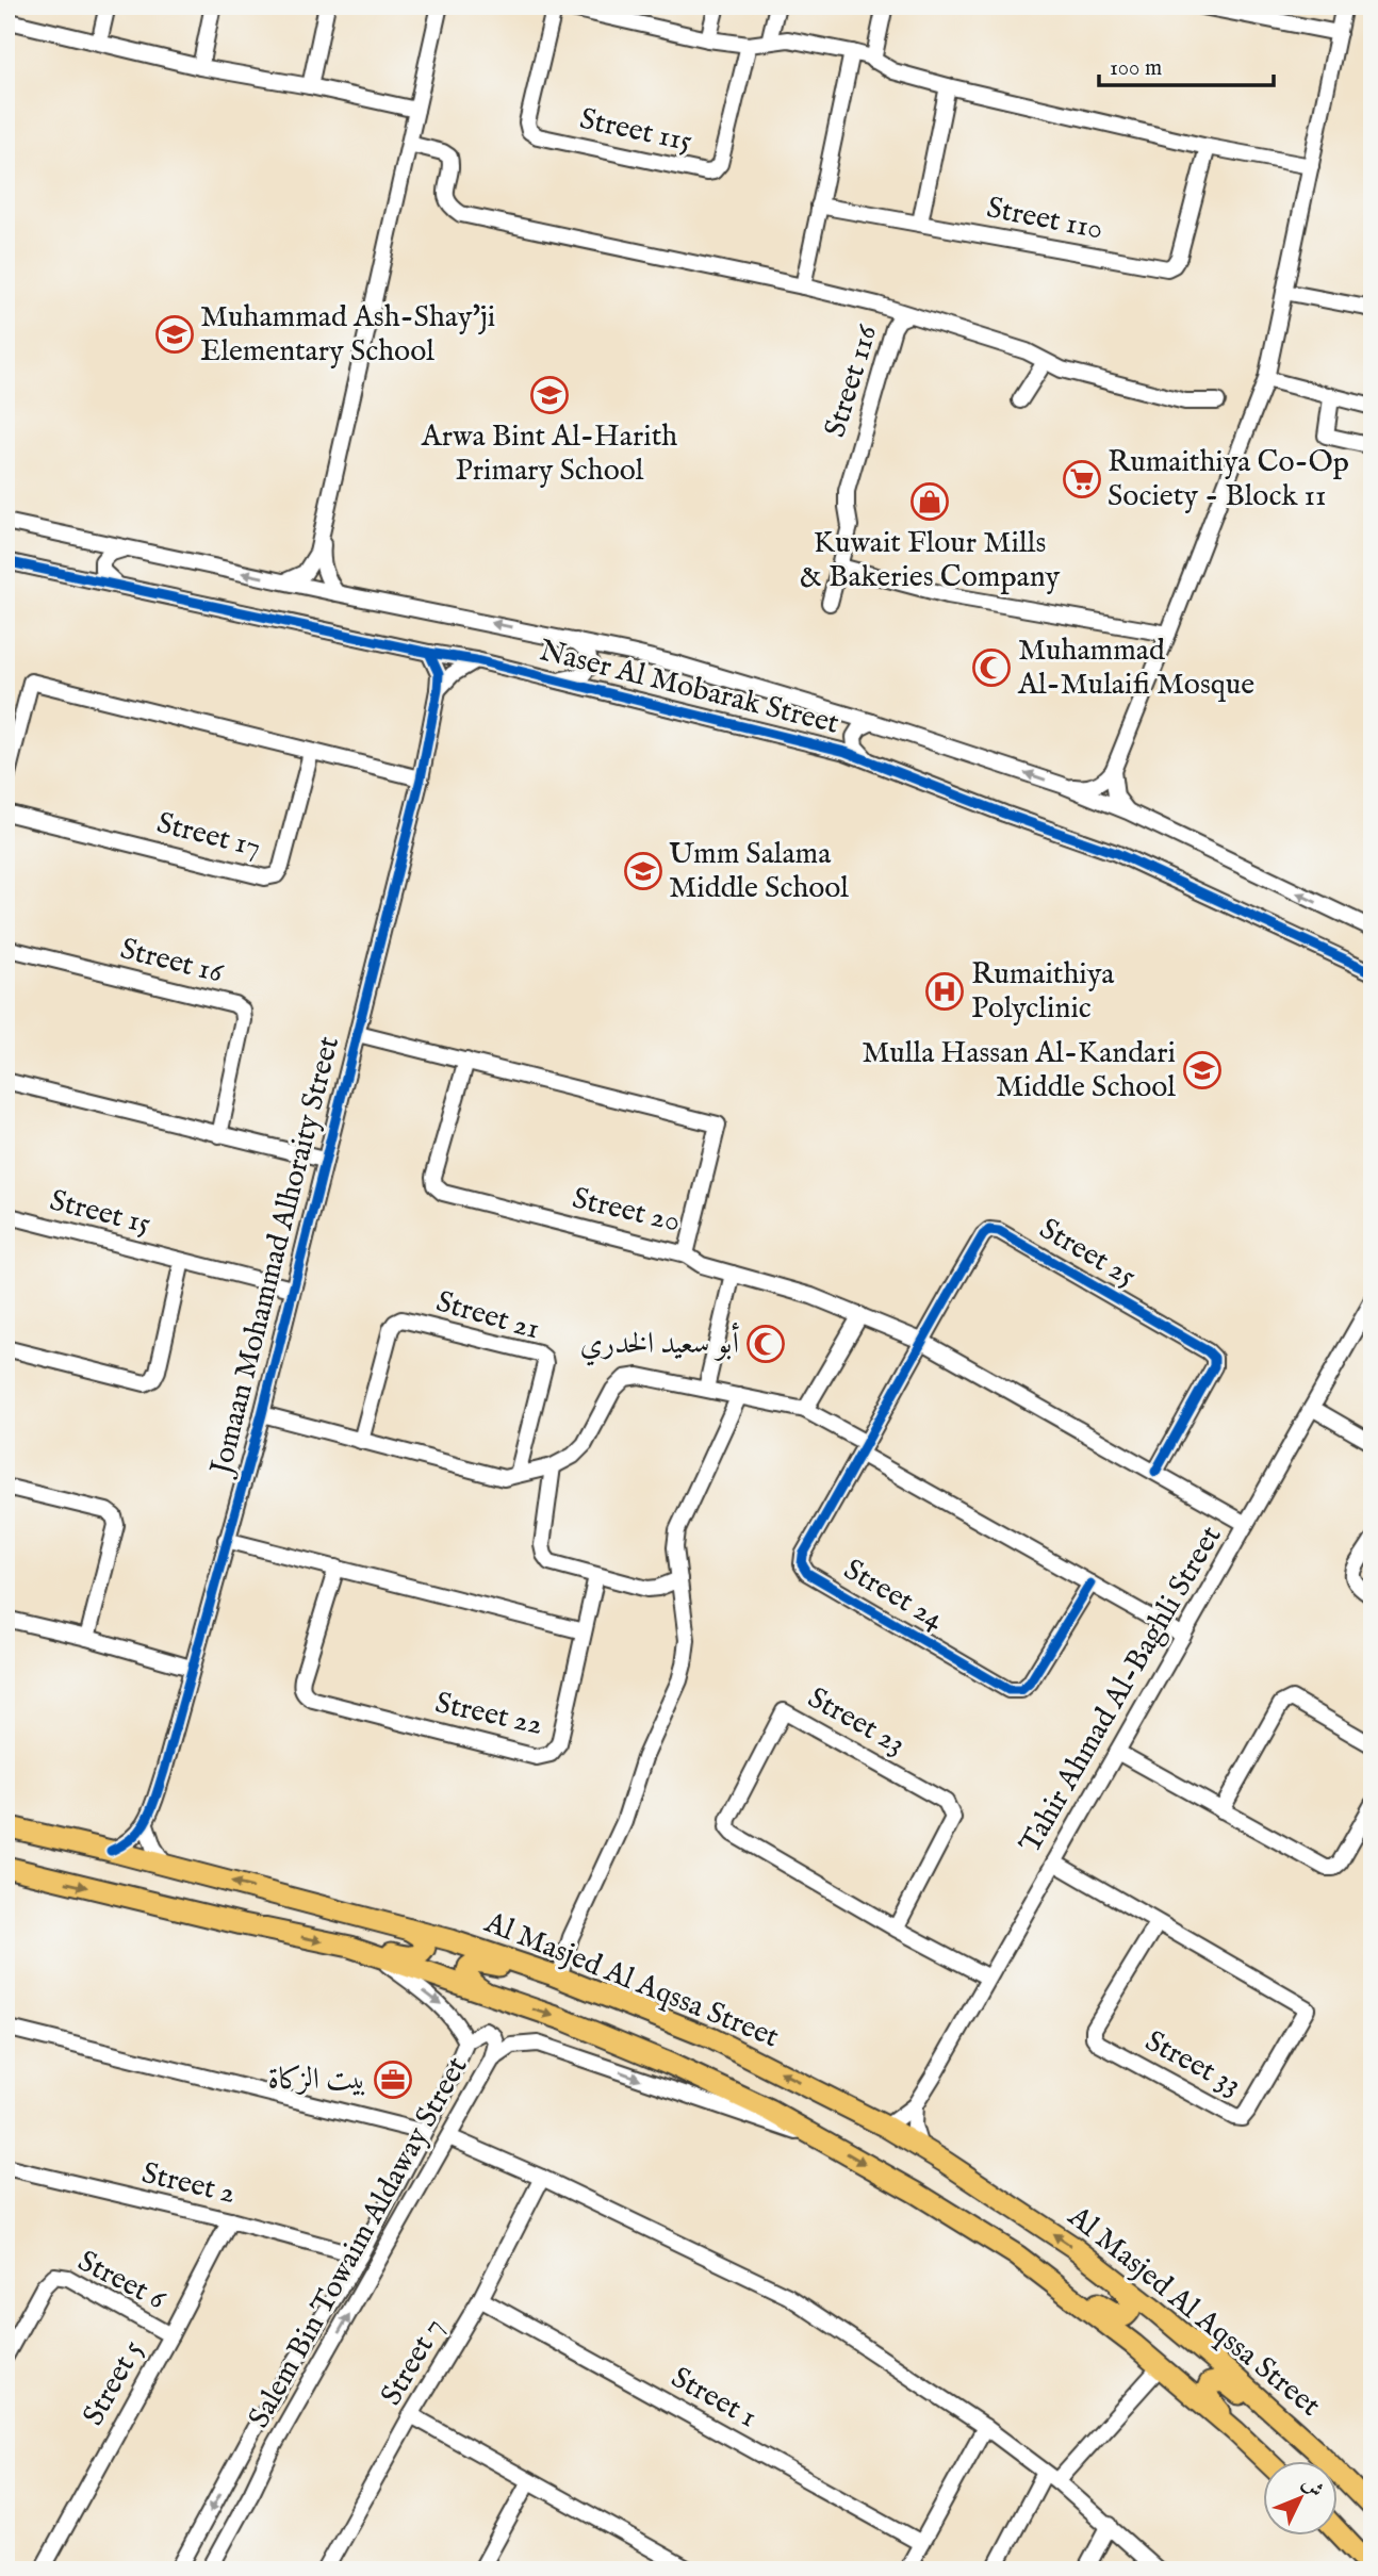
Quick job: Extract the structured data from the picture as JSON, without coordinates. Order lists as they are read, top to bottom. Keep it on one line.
{"streets":{"main road":["Al Masjed Al Aqssa Street"],"street":["Street 115","Street 110","Street 116","Naser Al Mobarak Street","Street 17","Street 16","Street 20","Street 15","Street 25","Jomaan Mohammad Alhoraity Street","Street 21","Street 24","Tahir Ahmad Al-Baghli Street","Street 22","Street 23","Street 33","Street 2","Salem Bin Towaim Aldaway Street","Street 6","Street 7","Street 5","Street 1"]},"crossings":[["Naser Al Mobarak Street","Jomaan Mohammad Alhoraity Street"],["Street 20","Jomaan Mohammad Alhoraity Street"],["Street 15","Jomaan Mohammad Alhoraity Street"],["Street 25","Street 24"],["Tahir Ahmad Al-Baghli Street","Street 23"],["Tahir Ahmad Al-Baghli Street","Al Masjed Al Aqssa Street"],["Tahir Ahmad Al-Baghli Street","Street 33"],["Al Masjed Al Aqssa Street","Salem Bin Towaim Aldaway Street"],["Street 2","Salem Bin Towaim Aldaway Street"],["Street 2","Street 5"],["Street 6","Street 5"],["Street 7","Street 1"]],"places":{"school or university":["Muhammad Ash-Shay'ji Elementary School","Arwa Bint Al-Harith Primary School","Umm Salama Middle School","Mulla Hassan Al-Kandari Middle School"],"supermarket":["Rumaithiya Co-Op Society - Block 11"],"shop":["Kuwait Flour Mills & Bakeries Company"],"mosque":["Muhammad Al-Mulaifi Mosque","أبو سعيد الخدري"],"hospital":["Rumaithiya Polyclinic"],"office":["بيت الزكاة"]},"scale_bar":"100 m","north":"top right"}
